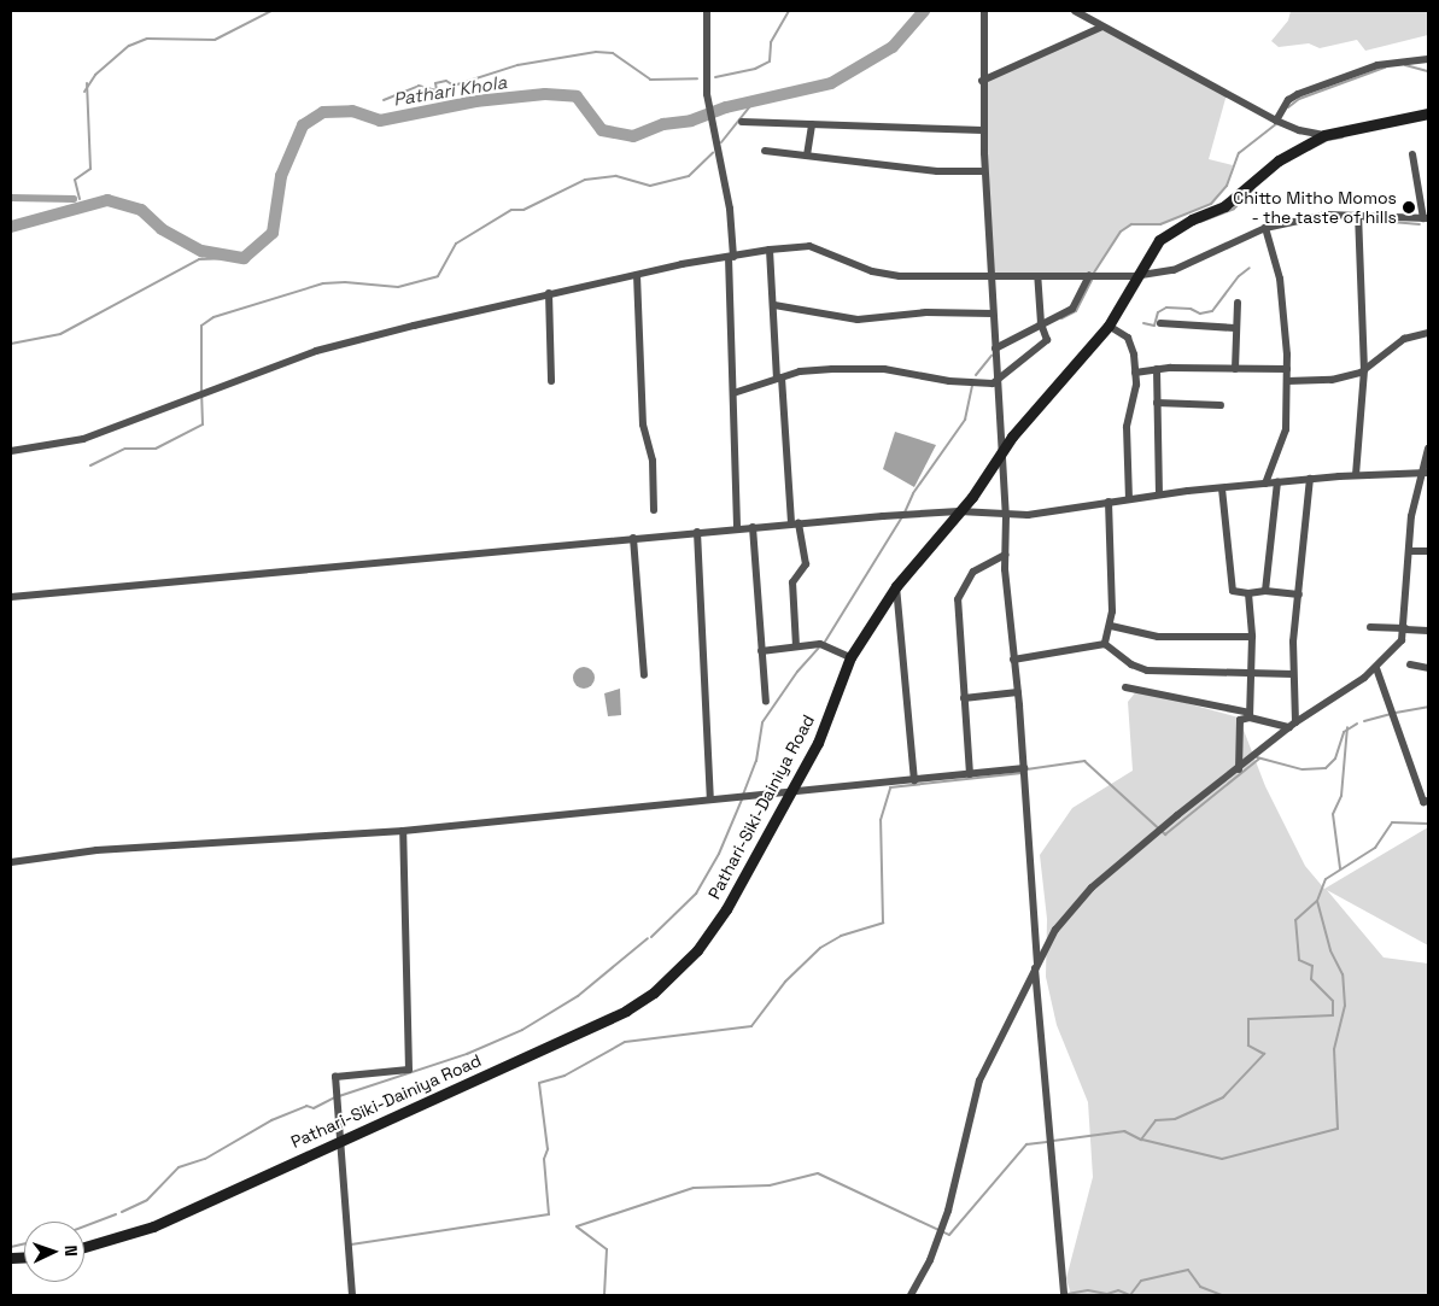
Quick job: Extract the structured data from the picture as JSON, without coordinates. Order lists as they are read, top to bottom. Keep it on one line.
{"streets":{"main road":["Pathari-Siki-Dainiya Road"]},"water":["Pathari Khola"],"places":["Chitto Mitho Momos - the taste of hills"],"north":"right"}
